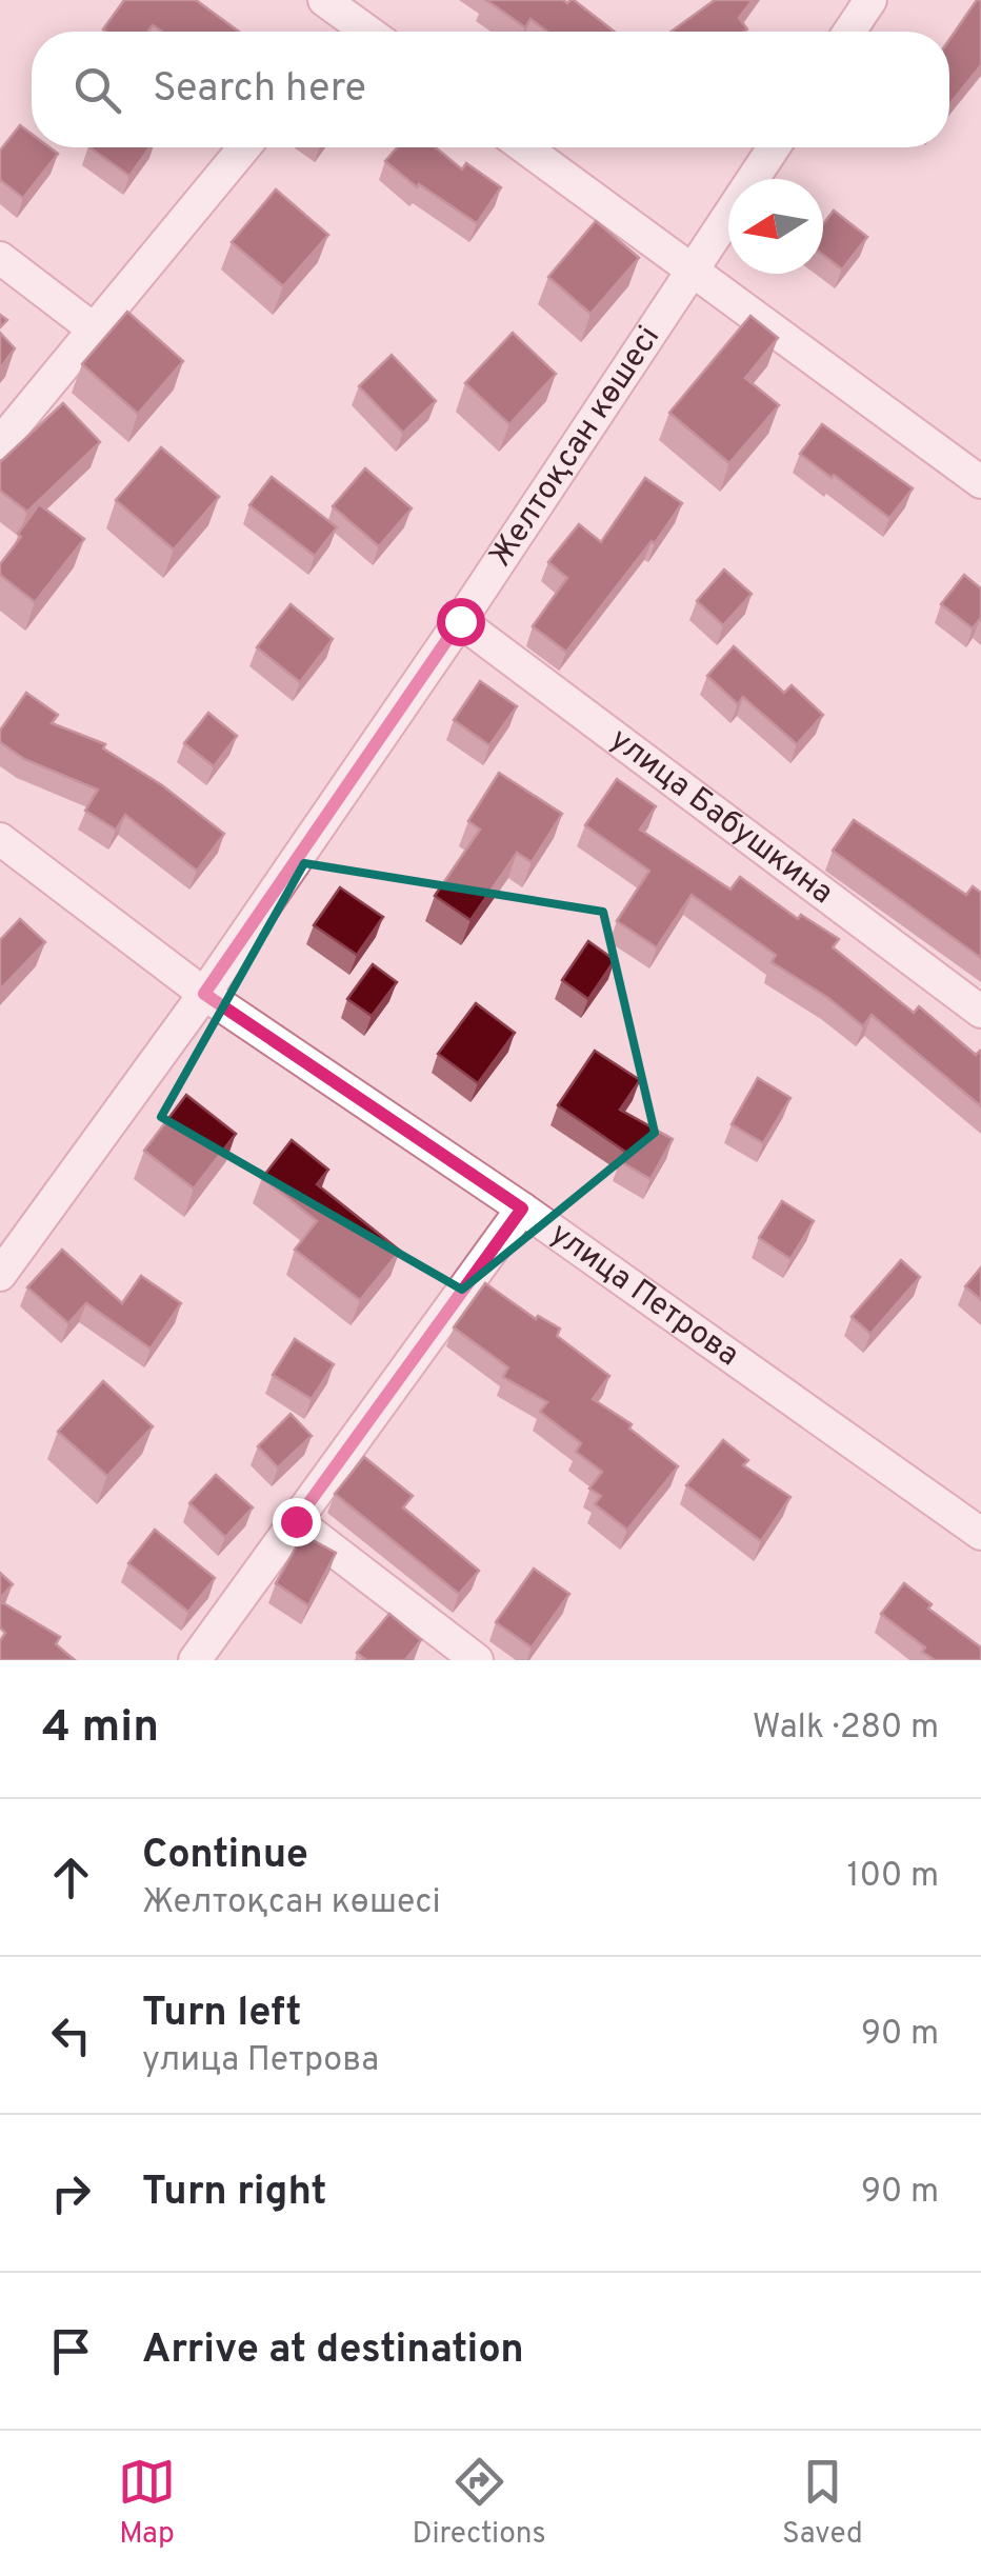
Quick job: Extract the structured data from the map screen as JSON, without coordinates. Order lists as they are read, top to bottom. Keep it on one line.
{"streets":{"street":["Желтоқсан көшесі","улица Бабушкина","улица Петрова"]},"crossings":[["Желтоқсан көшесі","улица Бабушкина"],["Желтоқсан көшесі","улица Петрова"]],"north":"left","page":{"search":"Search here","heading":["4 min","Walk · 280 m"],"list":[["Continue","Желтоқсан көшесі","100 m"],["Turn left","улица Петрова","90 m"],["Turn right","90 m"],"Arrive at destination"],"nav":["Map","Directions","Saved"]}}
